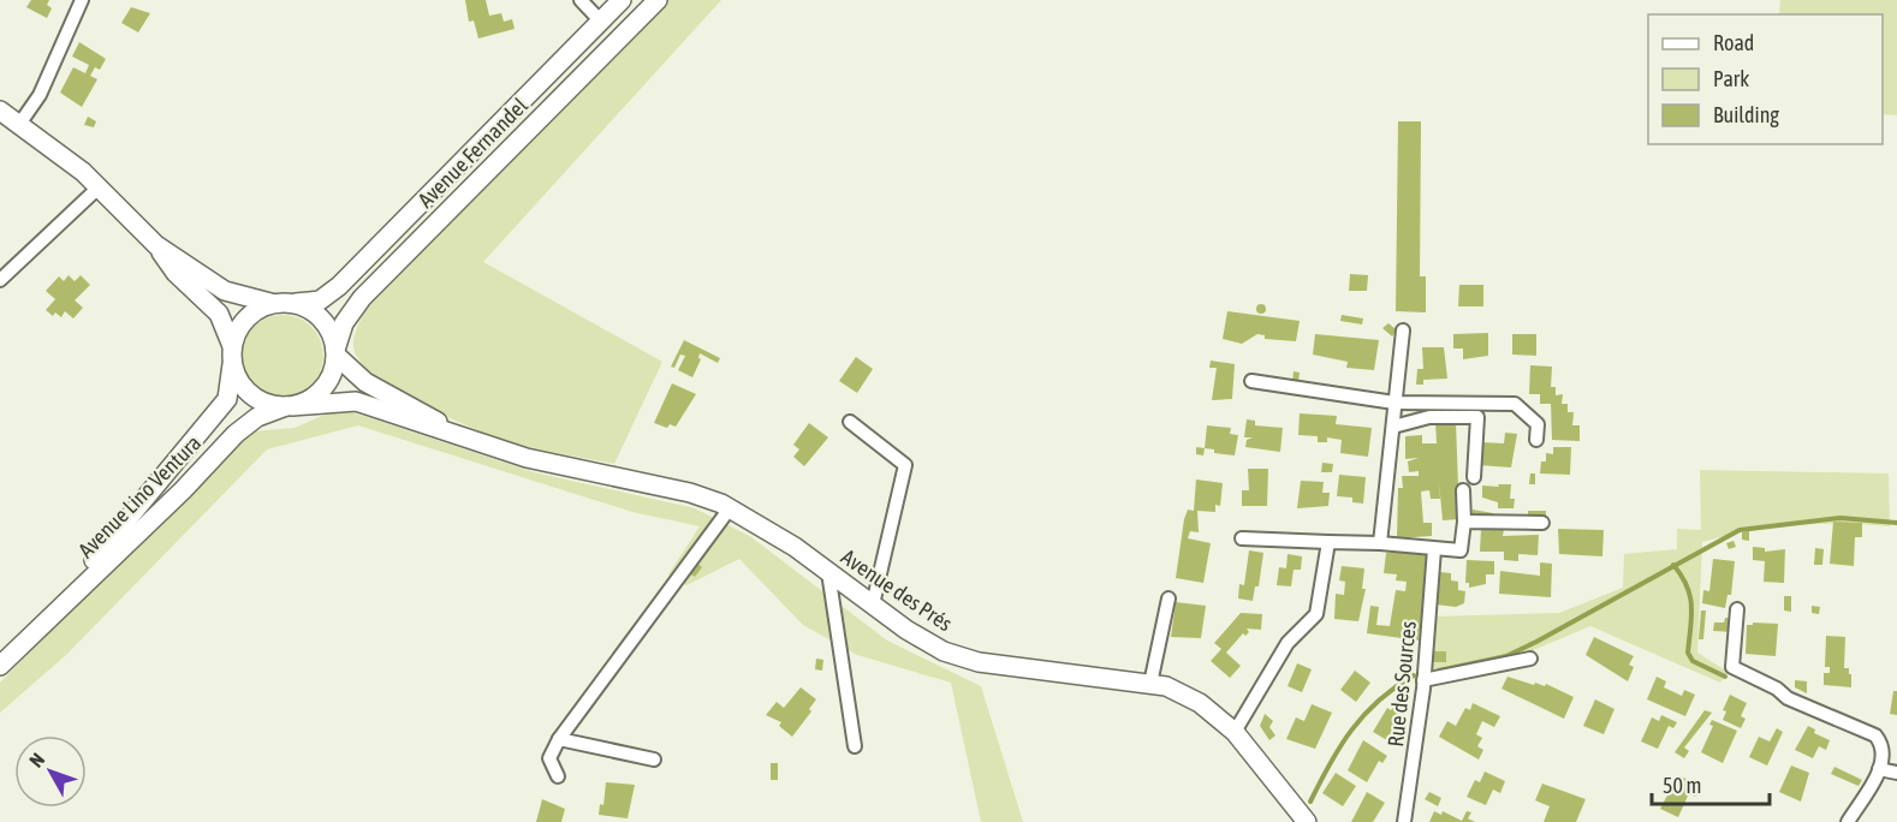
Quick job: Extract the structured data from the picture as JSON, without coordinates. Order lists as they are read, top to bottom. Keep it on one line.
{"streets":{"main road":["Avenue Fernandel","Avenue Lino Ventura","Avenue des Prés"],"street":["Rue des Sources"]},"crossings":[["Avenue Fernandel","Avenue Lino Ventura"],["Avenue Fernandel","Avenue des Prés"],["Avenue Lino Ventura","Avenue des Prés"]],"legend":["Road","Park","Building"],"scale_bar":"50 m","north":"top left"}
